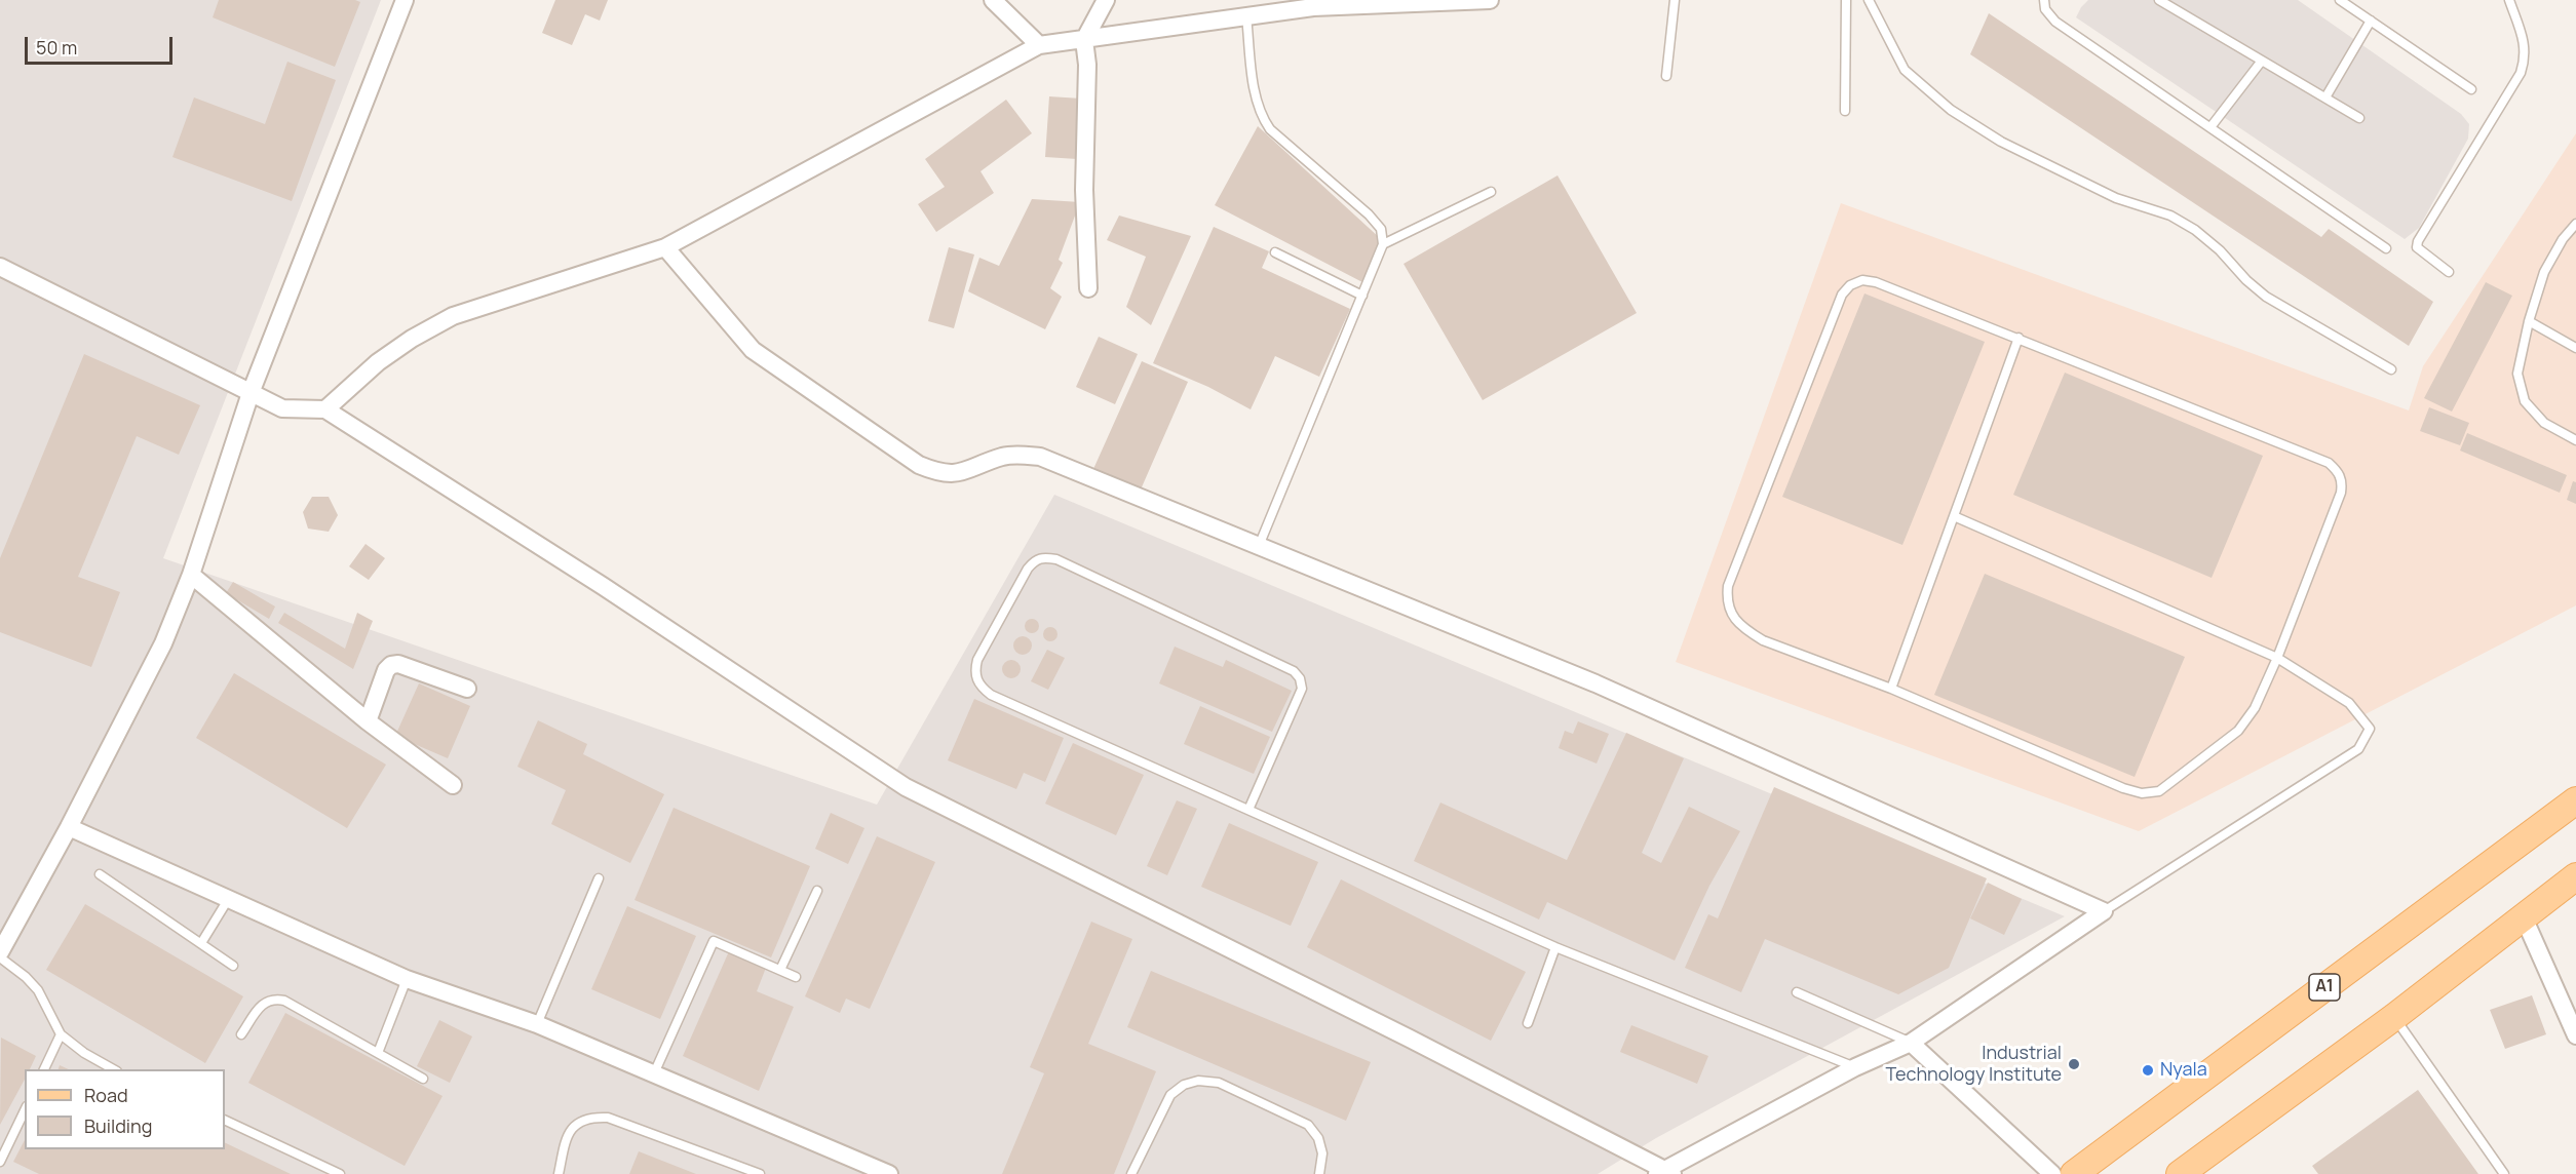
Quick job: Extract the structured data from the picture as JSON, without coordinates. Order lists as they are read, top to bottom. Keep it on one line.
{"streets":{"main road":["A1"]},"places":["Industrial Technology Institute","Nyala"],"legend":["Road","Building"],"scale_bar":"50 m"}
